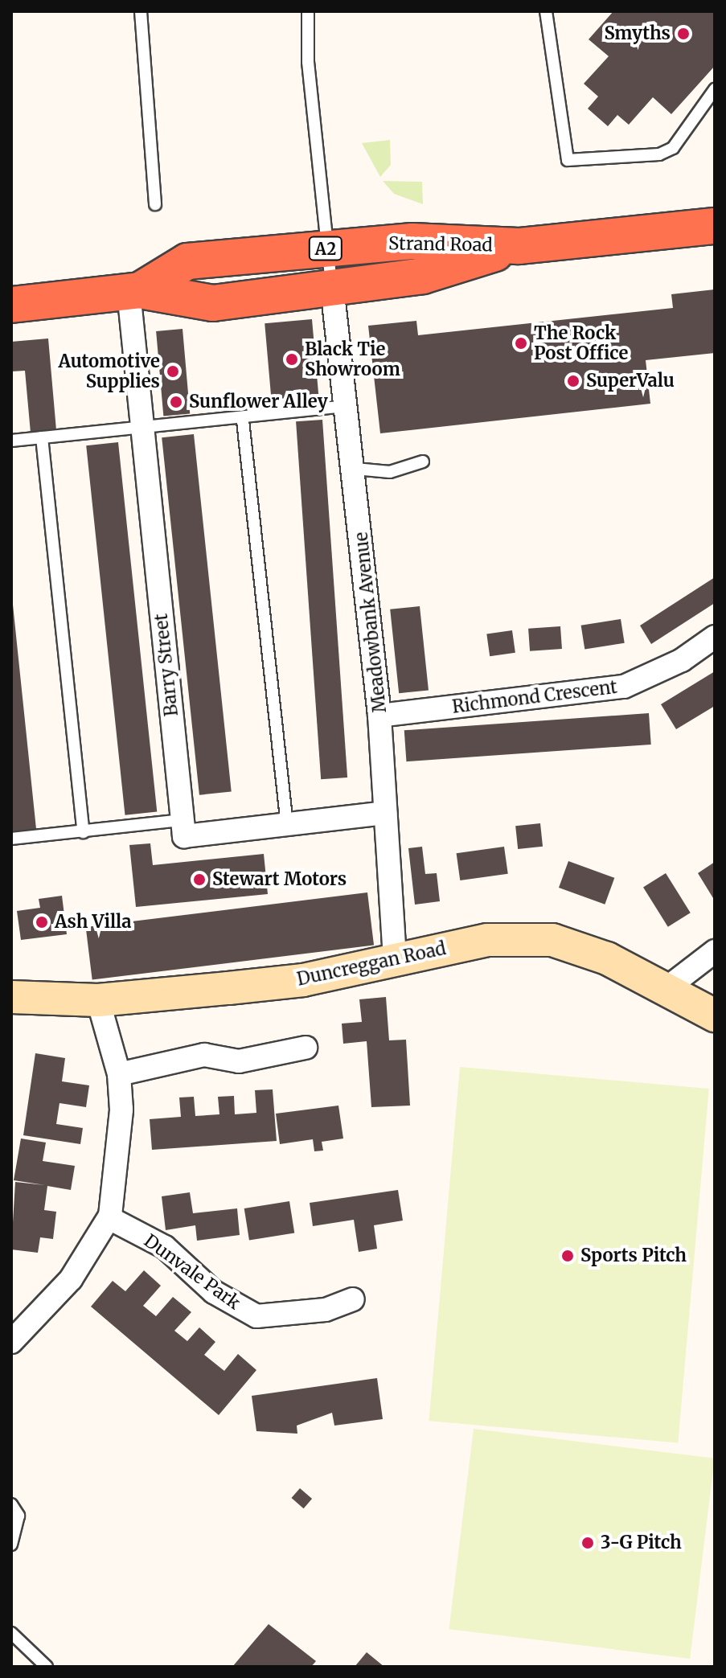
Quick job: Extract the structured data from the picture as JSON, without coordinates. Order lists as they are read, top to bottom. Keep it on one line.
{"streets":{"highway":["Strand Road","A2"],"main road":["Duncreggan Road"],"street":["Meadowbank Avenue","Barry Street","Richmond Crescent","Dunvale Park"]},"crossings":[["Strand Road","Meadowbank Avenue"],["Strand Road","Barry Street"],["Meadowbank Avenue","Richmond Crescent"],["Meadowbank Avenue","Duncreggan Road"]],"places":["Smyths","The Rock Post Office","Black Tie Showroom","Automotive Supplies","SuperValu","Sunflower Alley","Stewart Motors","Ash Villa","Sports Pitch","3-G Pitch"]}
